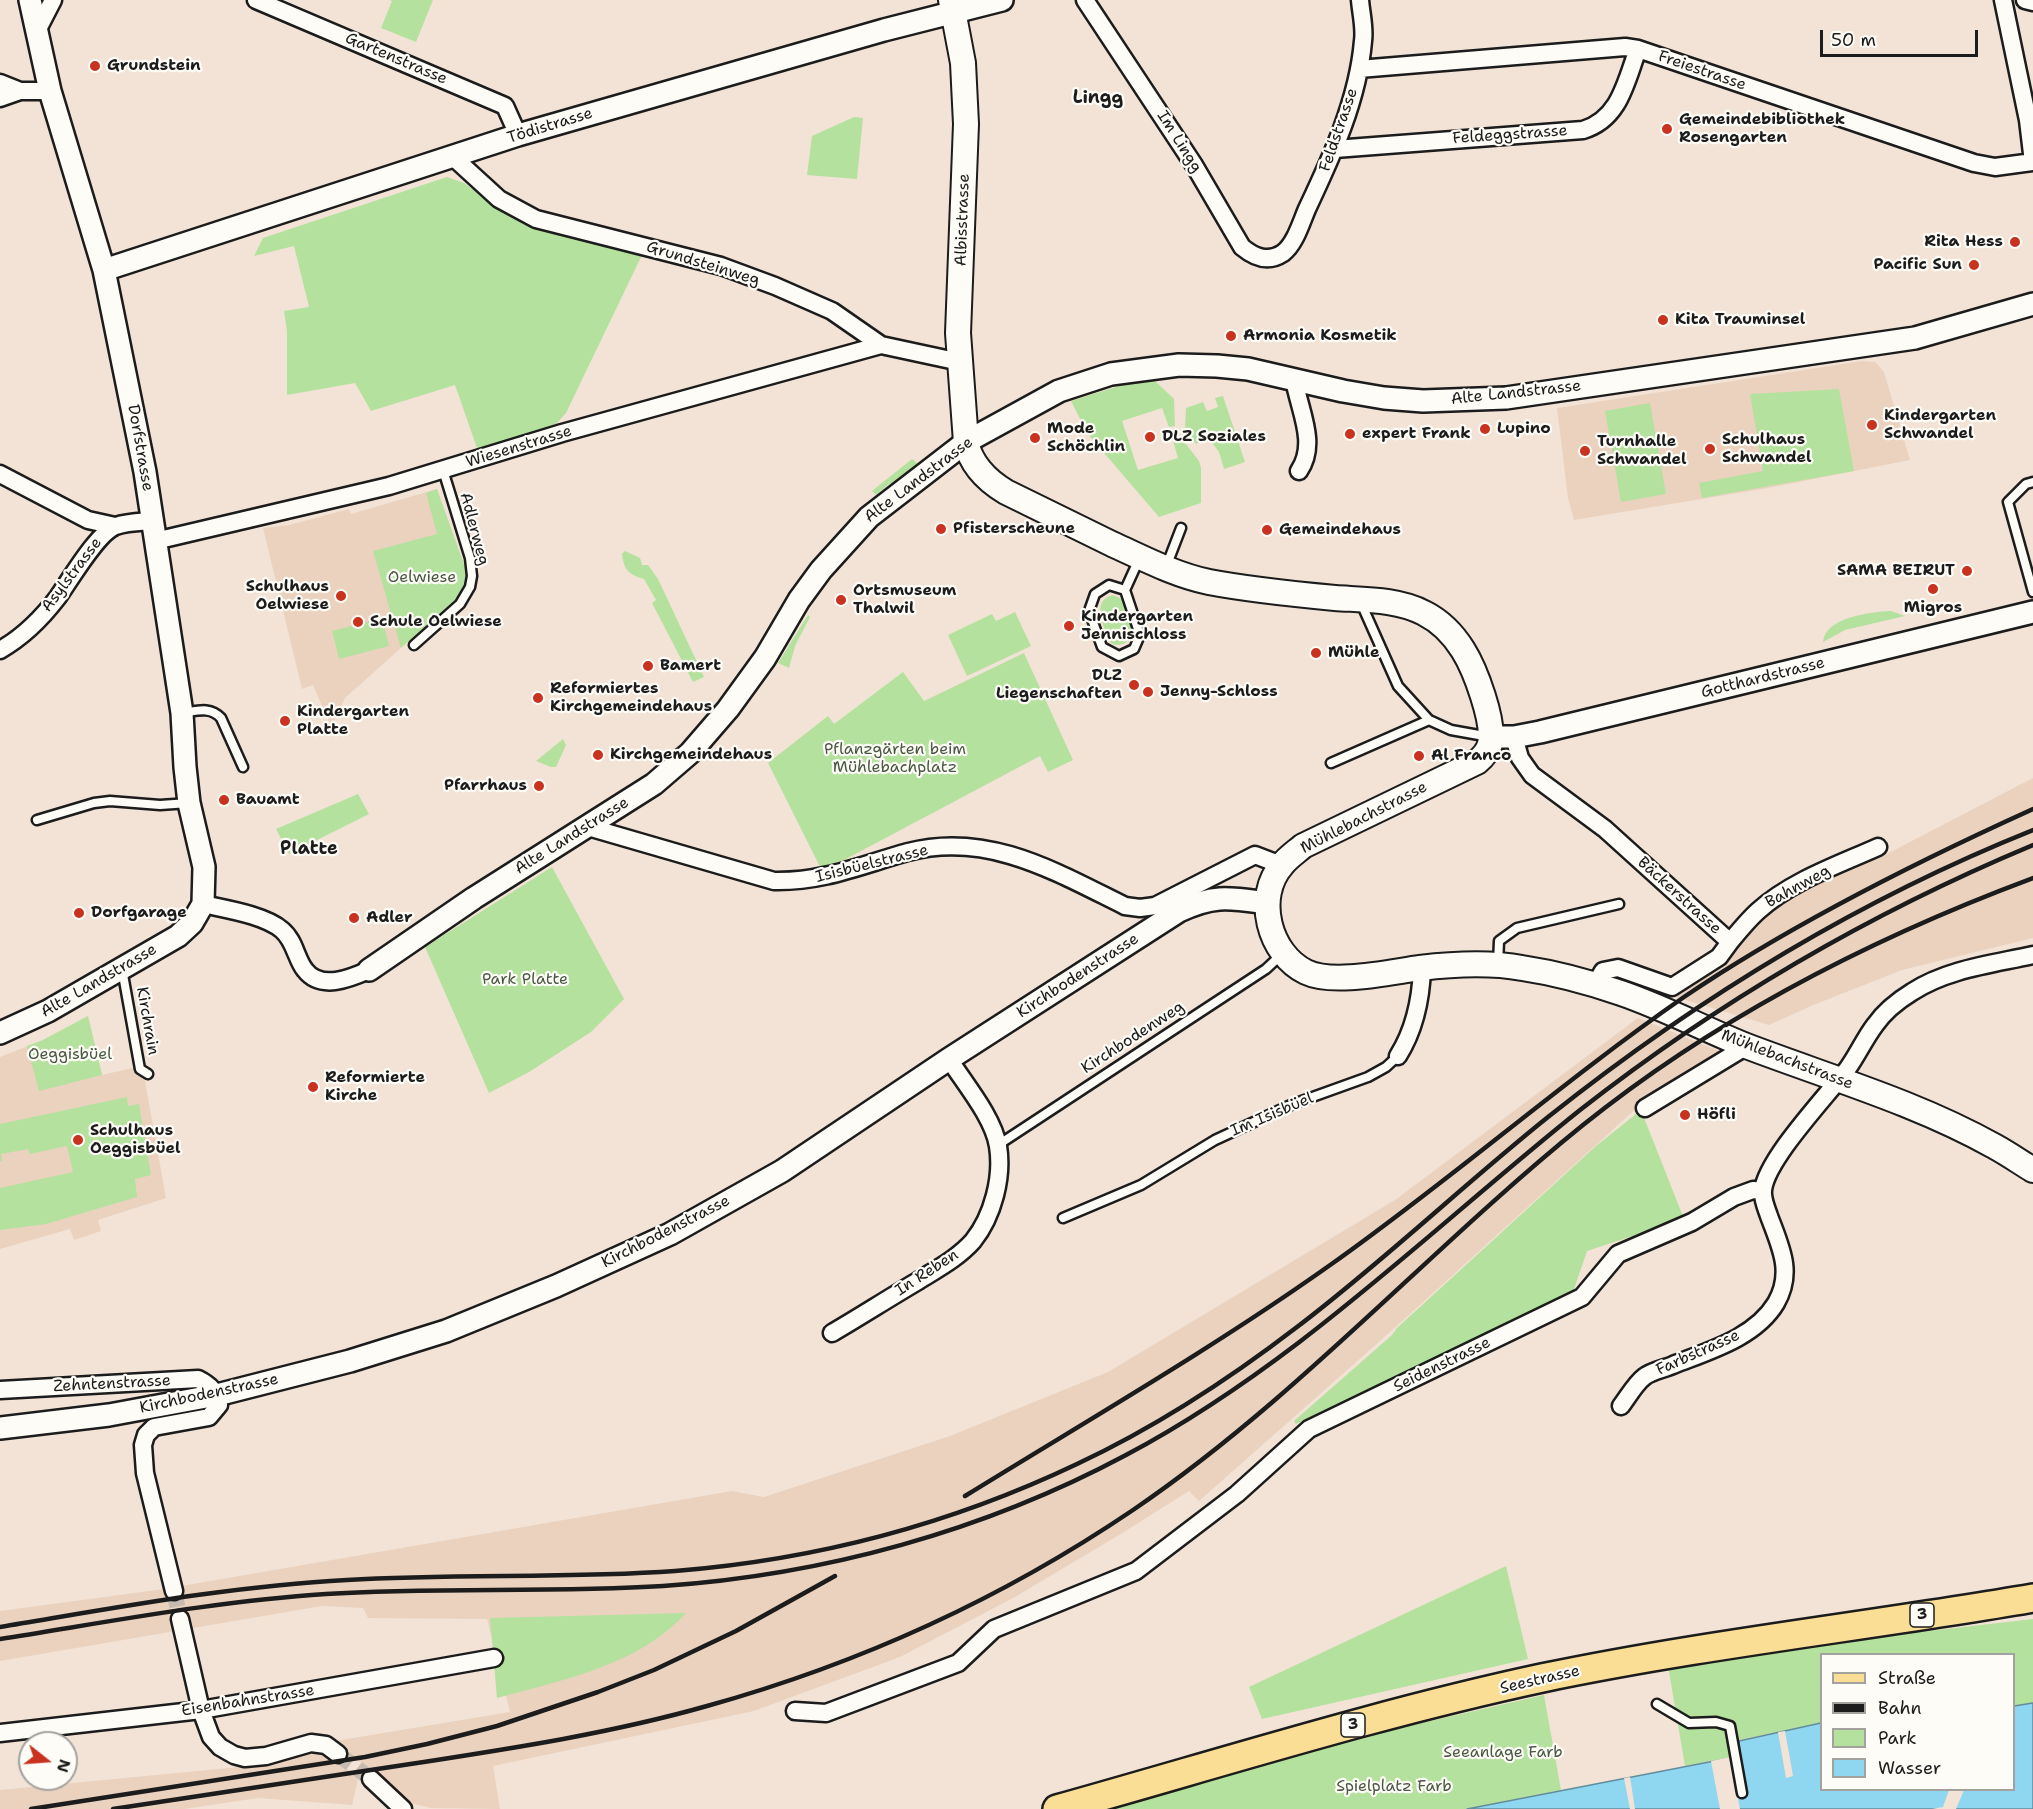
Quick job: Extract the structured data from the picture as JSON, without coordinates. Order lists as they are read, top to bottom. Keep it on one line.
{"streets":{"main road":["Albisstrasse","Mühlebachstrasse","3","Seestrasse"],"street":["Gartenstrasse","Freiestrasse","Tödistrasse","Feldstrasse","Feldeggstrasse","Im Lingg","Grundsteinweg","Alte Landstrasse","Wiesenstrasse","Dorfstrasse","Asylstrasse","Gotthardstrasse","Isisbüelstrasse","Bahnweg","Bäckerstrasse","Kirchbodenstrasse","Im Isisbüel","In Reben","Farbstrasse","Seidenstrasse","Zehntenstrasse","Eisenbahnstrasse"],"lane":["Adlerweg","Kirchrain","Kirchbodenweg"]},"crossings":[["Gartenstrasse","Tödistrasse"],["Freiestrasse","Feldstrasse"],["Freiestrasse","Feldeggstrasse"],["Tödistrasse","Albisstrasse"],["Tödistrasse","Grundsteinweg"],["Tödistrasse","Dorfstrasse"],["Feldstrasse","Feldeggstrasse"],["Feldstrasse","Im Lingg"],["Albisstrasse","Grundsteinweg"],["Albisstrasse","Alte Landstrasse"],["Grundsteinweg","Wiesenstrasse"],["Alte Landstrasse","Dorfstrasse"],["Alte Landstrasse","Isisbüelstrasse"],["Alte Landstrasse","Kirchrain"],["Wiesenstrasse","Dorfstrasse"],["Wiesenstrasse","Adlerweg"],["Wiesenstrasse","Asylstrasse"],["Dorfstrasse","Asylstrasse"],["Gotthardstrasse","Mühlebachstrasse"],["Gotthardstrasse","Bäckerstrasse"],["Mühlebachstrasse","Isisbüelstrasse"],["Mühlebachstrasse","Bäckerstrasse"],["Mühlebachstrasse","Kirchbodenstrasse"],["Mühlebachstrasse","Kirchbodenweg"],["Mühlebachstrasse","Im Isisbüel"],["Bahnweg","Bäckerstrasse"],["Kirchbodenstrasse","In Reben"],["Kirchbodenstrasse","Zehntenstrasse"],["Kirchbodenweg","In Reben"],["Farbstrasse","Seidenstrasse"]],"districts":["Lingg","Platte"],"parks":["Oelwiese","Pflanzgärten beim Mühlebachplatz","Park Platte","Oeggisbüel","Seeanlage Farb","Spielplatz Farb"],"places":["Grundstein","Gemeindebibliothek Rosengarten","Rita Hess","Pacific Sun","Kita Trauminsel","Armonia Kosmetik","Kindergarten Schwandel","Lupino","expert Frank","DLZ Soziales","Mode Schöchlin","Schulhaus Schwandel","Turnhalle Schwandel","Pfisterscheune","Gemeindehaus","SAMA BEIRUT","Migros","Schulhaus Oelwiese","Ortsmuseum Thalwil","Schule Oelwiese","Kindergarten Jennischloss","Mühle","Bamert","DLZ Liegenschaften","Jenny-Schloss","Reformiertes Kirchgemeindehaus","Kindergarten Platte","Kirchgemeindehaus","Al Franco","Pfarrhaus","Bauamt","Dorfgarage","Adler","Reformierte Kirche","Höfli","Schulhaus Oeggisbüel"],"legend":["Straße","Bahn","Park","Wasser"],"scale_bar":"50 m","north":"right"}
